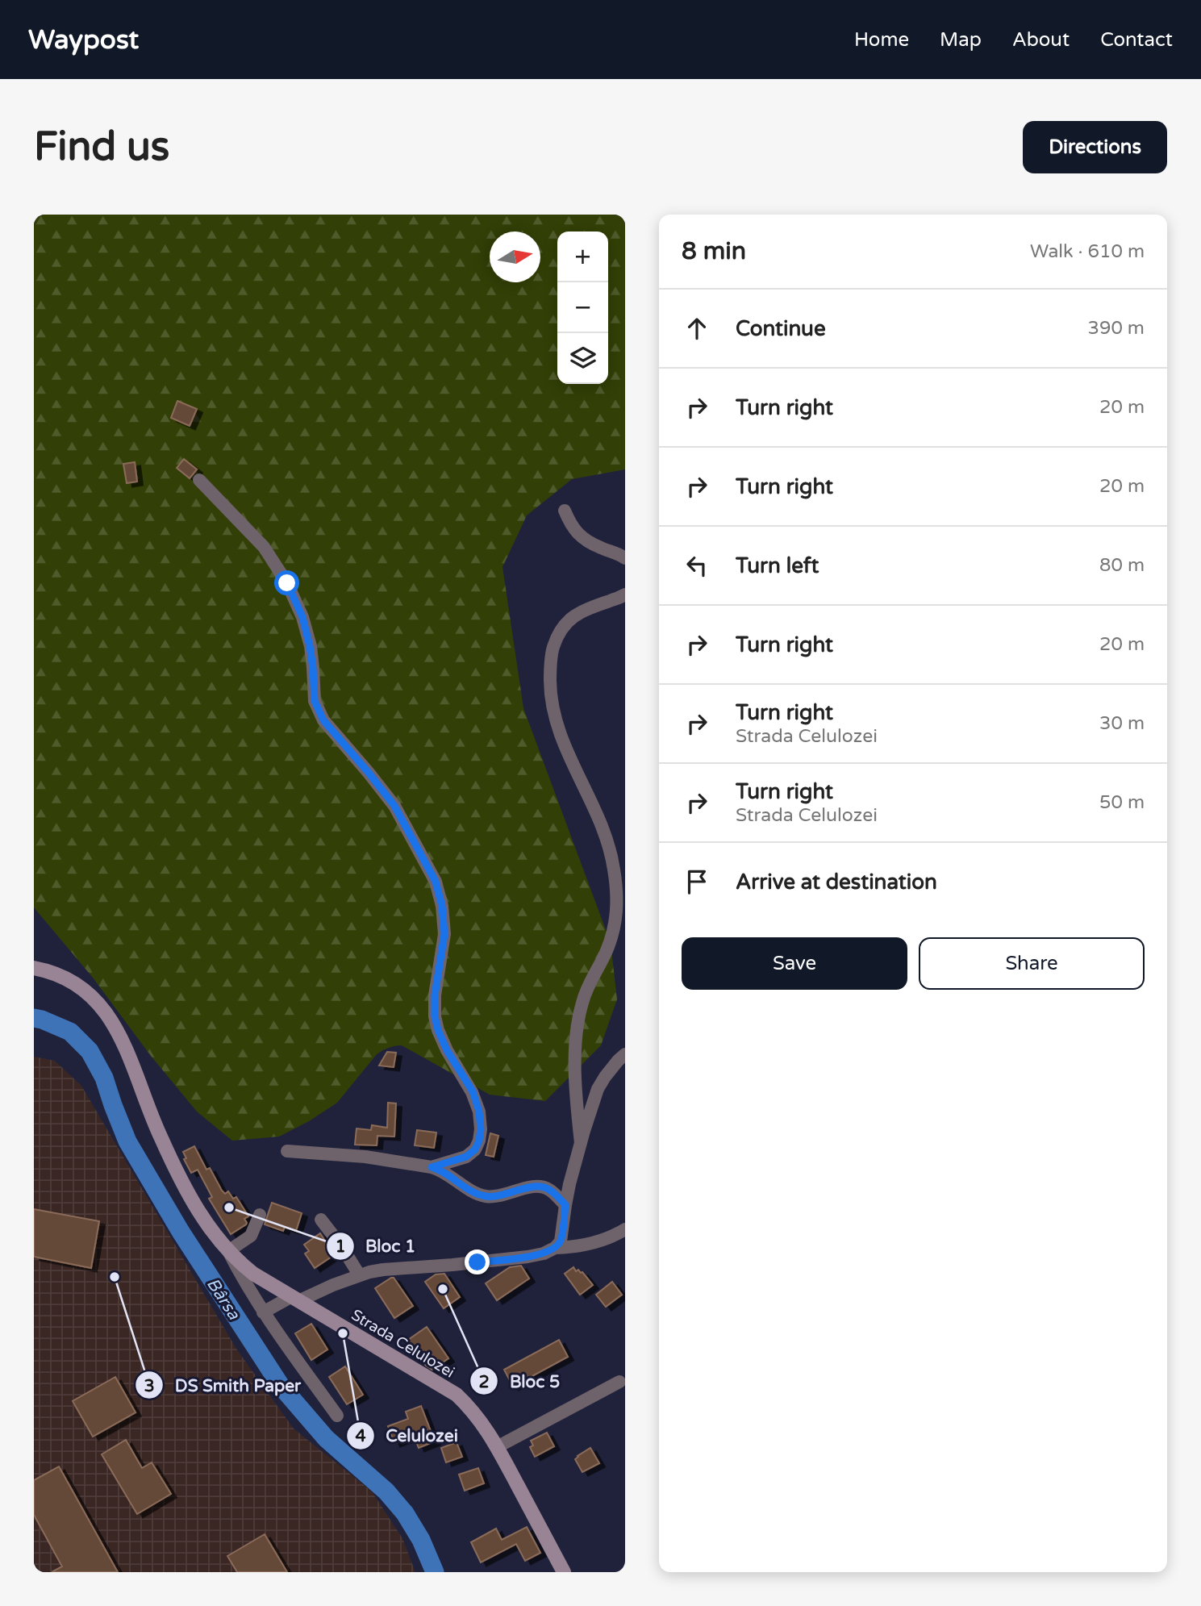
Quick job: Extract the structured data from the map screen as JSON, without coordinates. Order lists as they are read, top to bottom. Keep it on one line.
{"streets":{"street":["Strada Celulozei"]},"water":["Bârsa"],"places":["Bloc 1","DS Smith Paper","Bloc 5","Celulozei"],"north":"right","page":{"header":"Waypost","nav":["Home","Map","About","Contact"],"buttons":["Directions",["Save","Share"]],"title":"Find us","heading":["8 min","Walk · 610 m"],"map_buttons":["+","−"],"list":[["Continue","390 m"],["Turn right","20 m"],["Turn right","20 m"],["Turn left","80 m"],["Turn right","20 m"],["Turn right","Strada Celulozei","30 m"],["Turn right","Strada Celulozei","50 m"],"Arrive at destination"]}}
